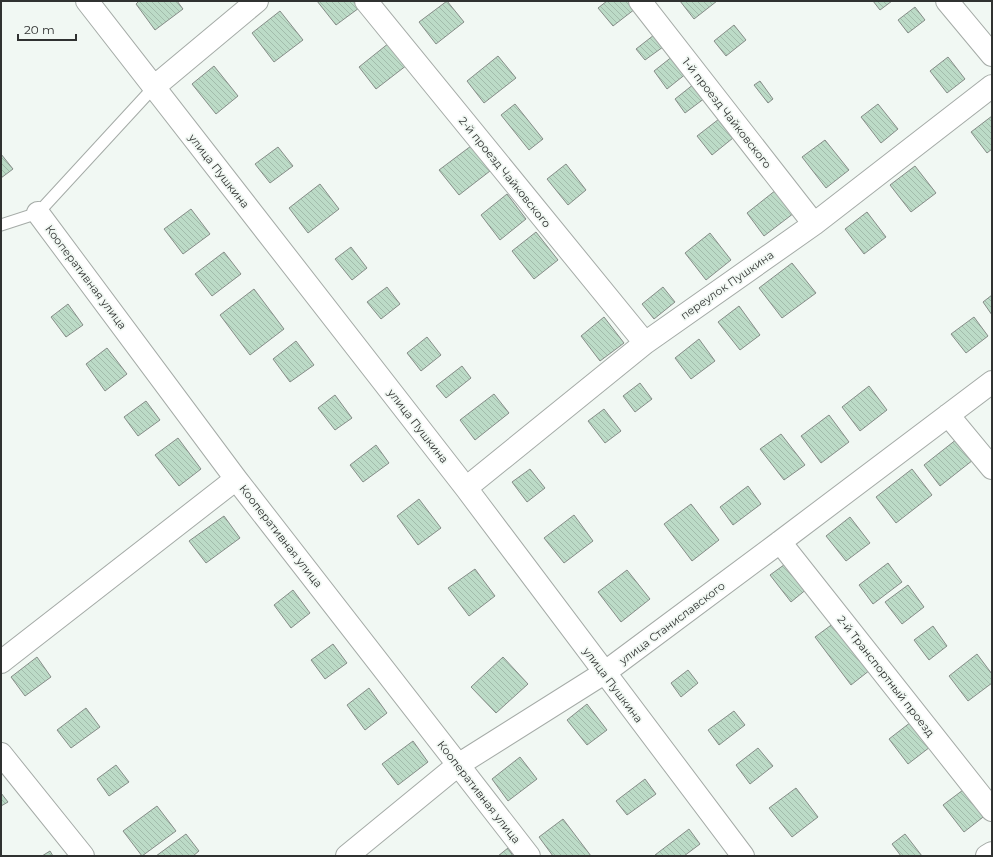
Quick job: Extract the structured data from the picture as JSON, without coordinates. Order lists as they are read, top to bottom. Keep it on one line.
{"streets":{"street":["1-й проезд Чайковского","улица Пушкина","2-й проезд Чайковского","Кооперативная улица","переулок Пушкина","улица Станиславского","2-й Транспортный проезд"]},"crossings":[["1-й проезд Чайковского","переулок Пушкина"],["улица Пушкина","переулок Пушкина"],["улица Пушкина","улица Станиславского"],["2-й проезд Чайковского","переулок Пушкина"],["Кооперативная улица","улица Станиславского"],["улица Станиславского","2-й Транспортный проезд"]],"scale_bar":"20 m"}
